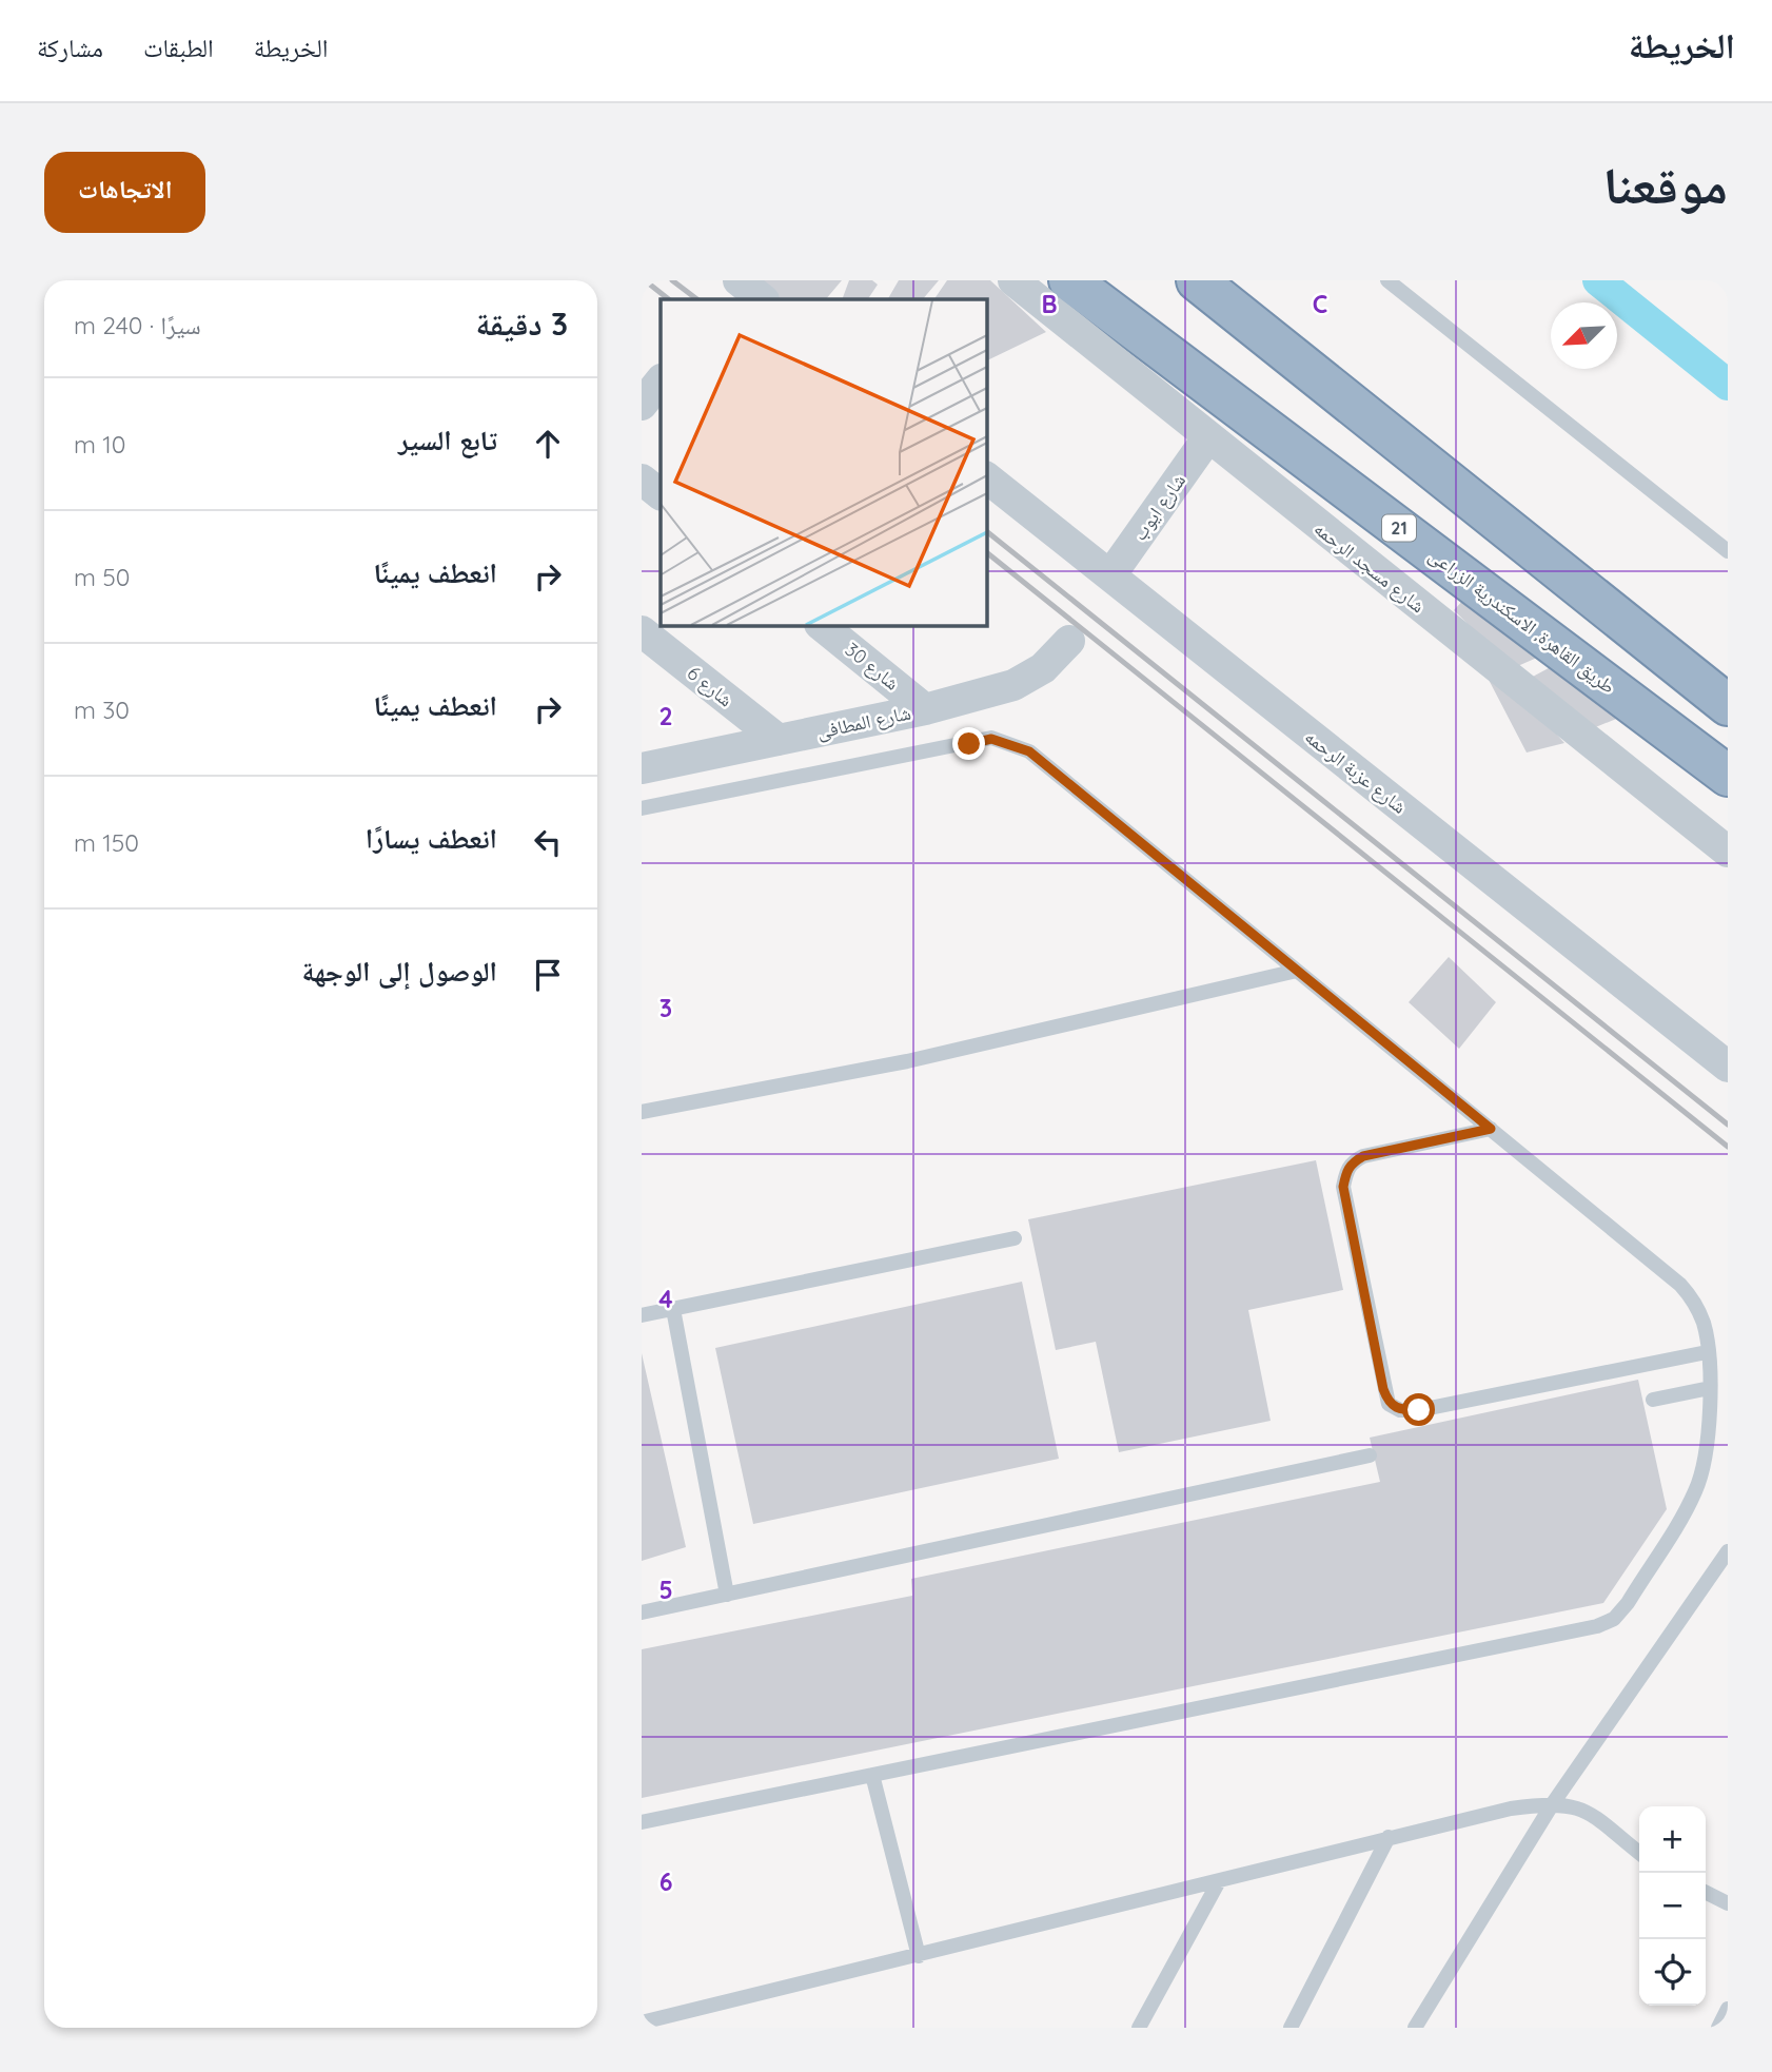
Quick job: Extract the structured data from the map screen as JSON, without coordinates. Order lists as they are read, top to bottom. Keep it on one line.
{"streets":{"highway":["21","طريق القاهرة, الاسكندرية الزراعى"],"street":["شارع ايوب","شارع مسجد الرحمه","شارع 30","شارع 6","شارع المطافى","شارع عزبة الرحمه"]},"crossings":[["شارع ايوب","شارع مسجد الرحمه"],["شارع ايوب","شارع عزبة الرحمه"],["شارع 30","شارع المطافى"],["شارع 6","شارع المطافى"]],"north":"bottom left","page":{"header":"الخريطة","nav":["الخريطة","الطبقات","مشاركة"],"title":"موقعنا","buttons":"الاتجاهات","heading":["3 دقيقة","سيرًا · 240 m"],"list":[["تابع السير","10 m"],["انعطف يمينًا","50 m"],["انعطف يمينًا","30 m"],["انعطف يسارًا","150 m"],"الوصول إلى الوجهة"],"map_buttons":["+","−"]},"grid":{"columns":["B","C"],"rows":["2","3","4","5","6"]}}
